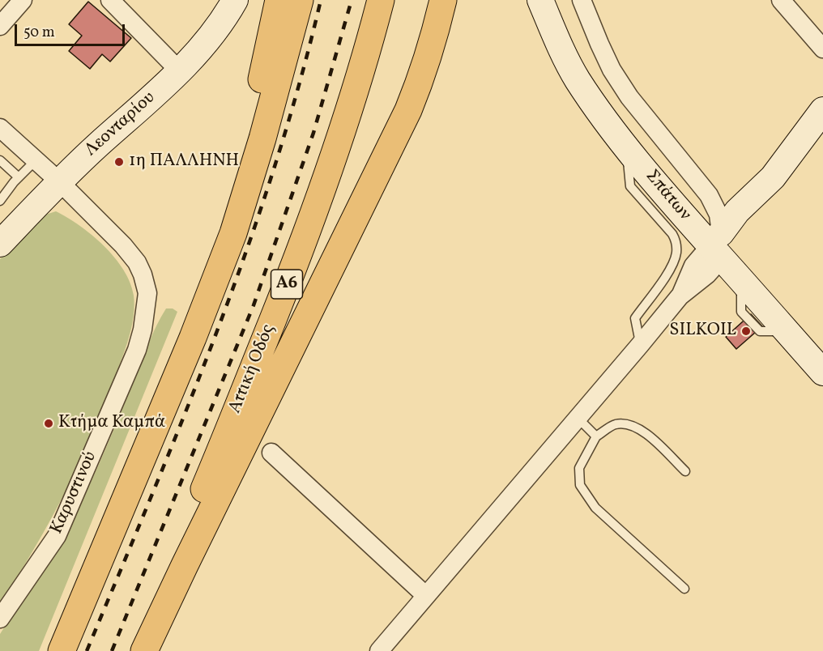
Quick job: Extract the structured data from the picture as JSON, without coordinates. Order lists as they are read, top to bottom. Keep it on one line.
{"streets":{"highway":["Α6","Αττική Οδός"],"main road":["Λεονταρίου","Σπάτων"],"street":["Καρυστινού"]},"crossings":[["Λεονταρίου","Καρυστινού"]],"places":["1η ΠΑΛΛΗΝΗ","SILKOIL","Kτήμα Καμπά"],"scale_bar":"50 m"}
